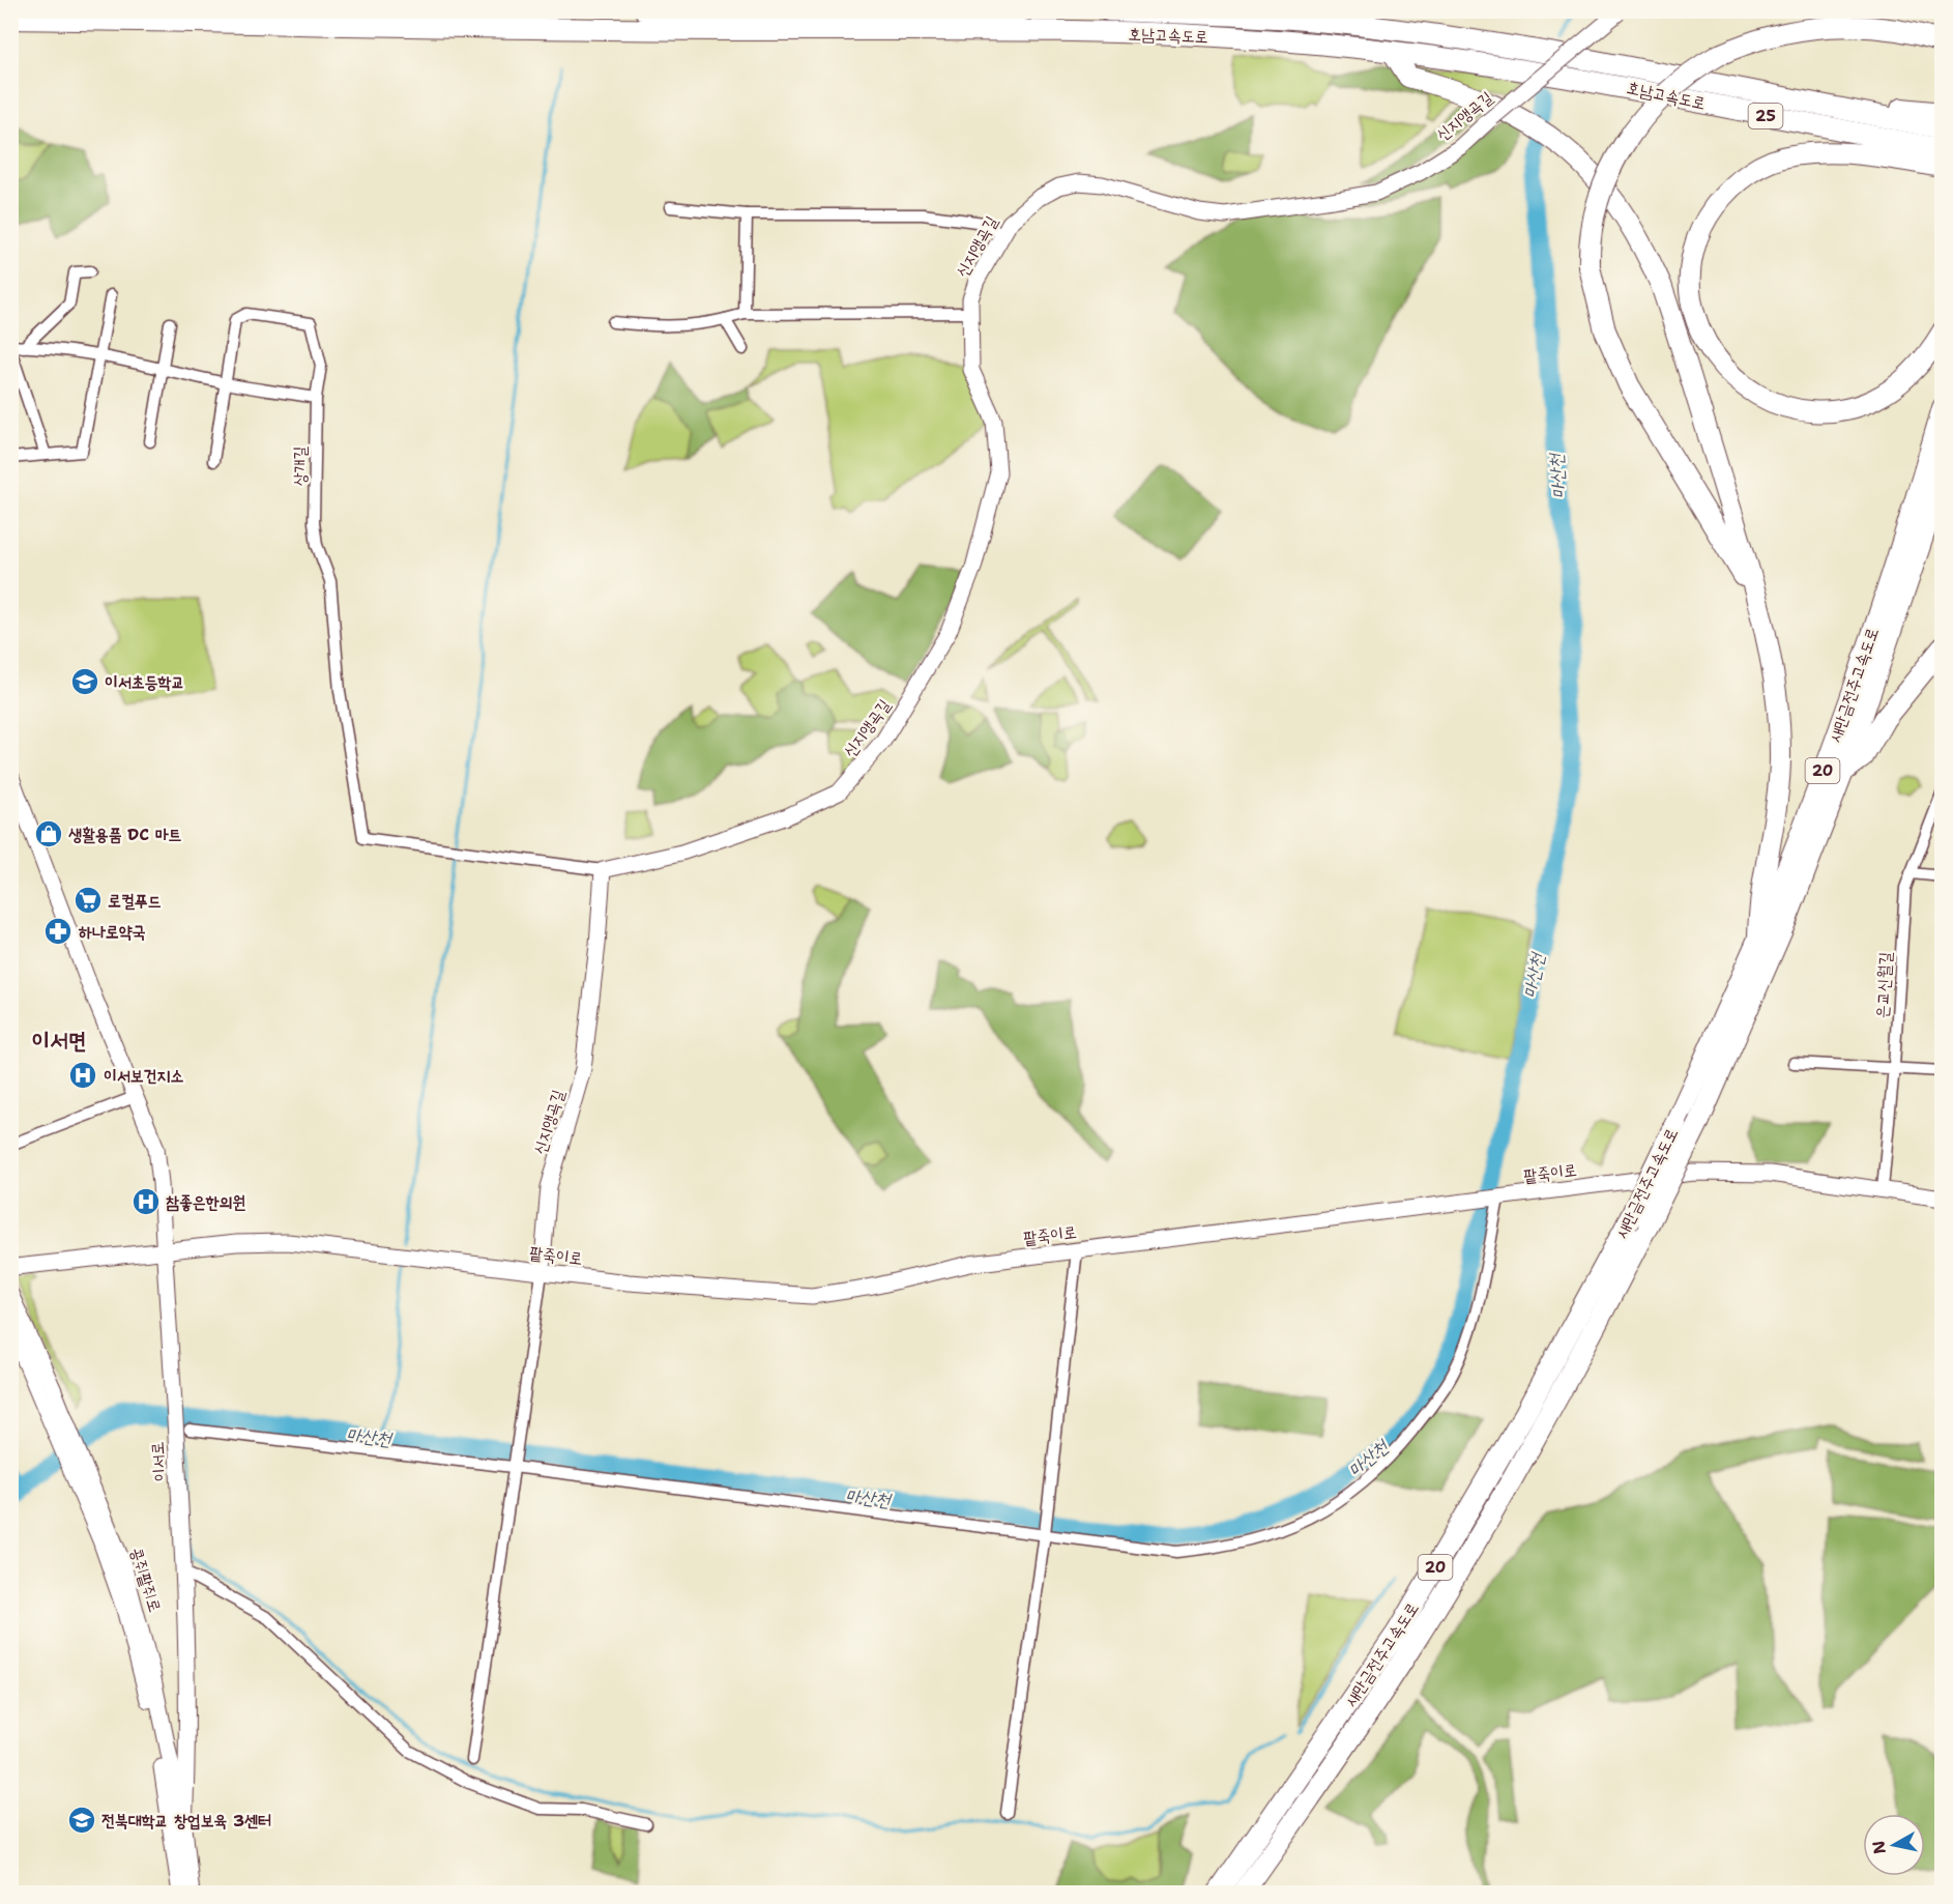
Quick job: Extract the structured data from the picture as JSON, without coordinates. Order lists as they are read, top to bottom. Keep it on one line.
{"streets":{"highway":["호남고속도로","25","새만금전주고속도로","20"],"street":["신지앵곡길","상개길","은교신월길","팥죽이로","이서로","콩쥐팥쥐로"]},"crossings":[["신지앵곡길","상개길"],["신지앵곡길","팥죽이로"],["은교신월길","팥죽이로"],["팥죽이로","이서로"],["이서로","콩쥐팥쥐로"]],"districts":["이서면"],"water":["마산천"],"places":{"school or university":["이서초등학교","전북대학교 창업보육 3센터"],"shop":["생활용품 DC 마트"],"supermarket":["로컬푸드"],"pharmacy":["하나로약국"],"hospital":["이서보건지소","참좋은한의원"]},"north":"left"}
